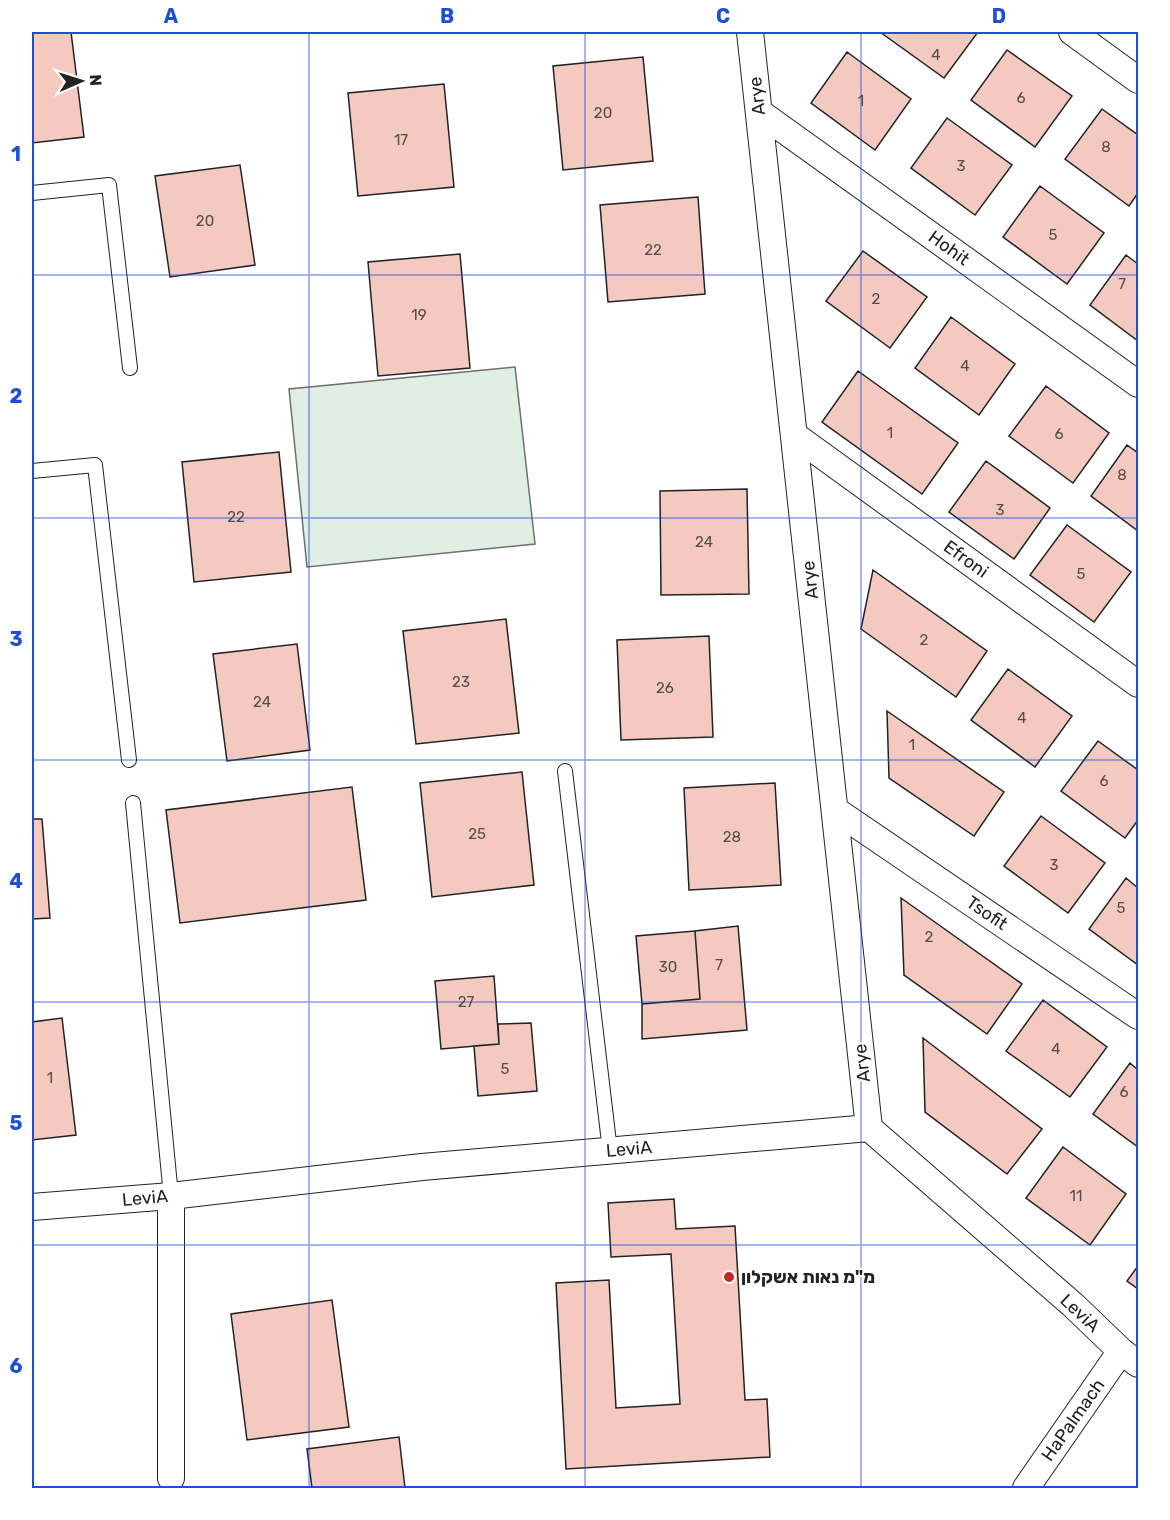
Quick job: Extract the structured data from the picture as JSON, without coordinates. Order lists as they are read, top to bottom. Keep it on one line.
{"streets":{"street":["Arye","Hohit","Efroni","Tsofit","LeviA","HaPalmach"]},"crossings":[["Arye","Hohit"],["Arye","Efroni"],["Arye","Tsofit"],["Arye","LeviA"],["LeviA","HaPalmach"]],"places":["מ\"מ נאות אשקלון"],"house_numbers":["4","6","1","20","17","8","3","20","5","22","7","2","19","4","1","6","8","3","22","24","5","2","23","26","24","4","1","6","25","28","3","5","2","7","30","27","4","5","1","6","11"],"north":"right","grid":{"columns":["A","B","C","D"],"rows":["1","2","3","4","5","6"]}}
